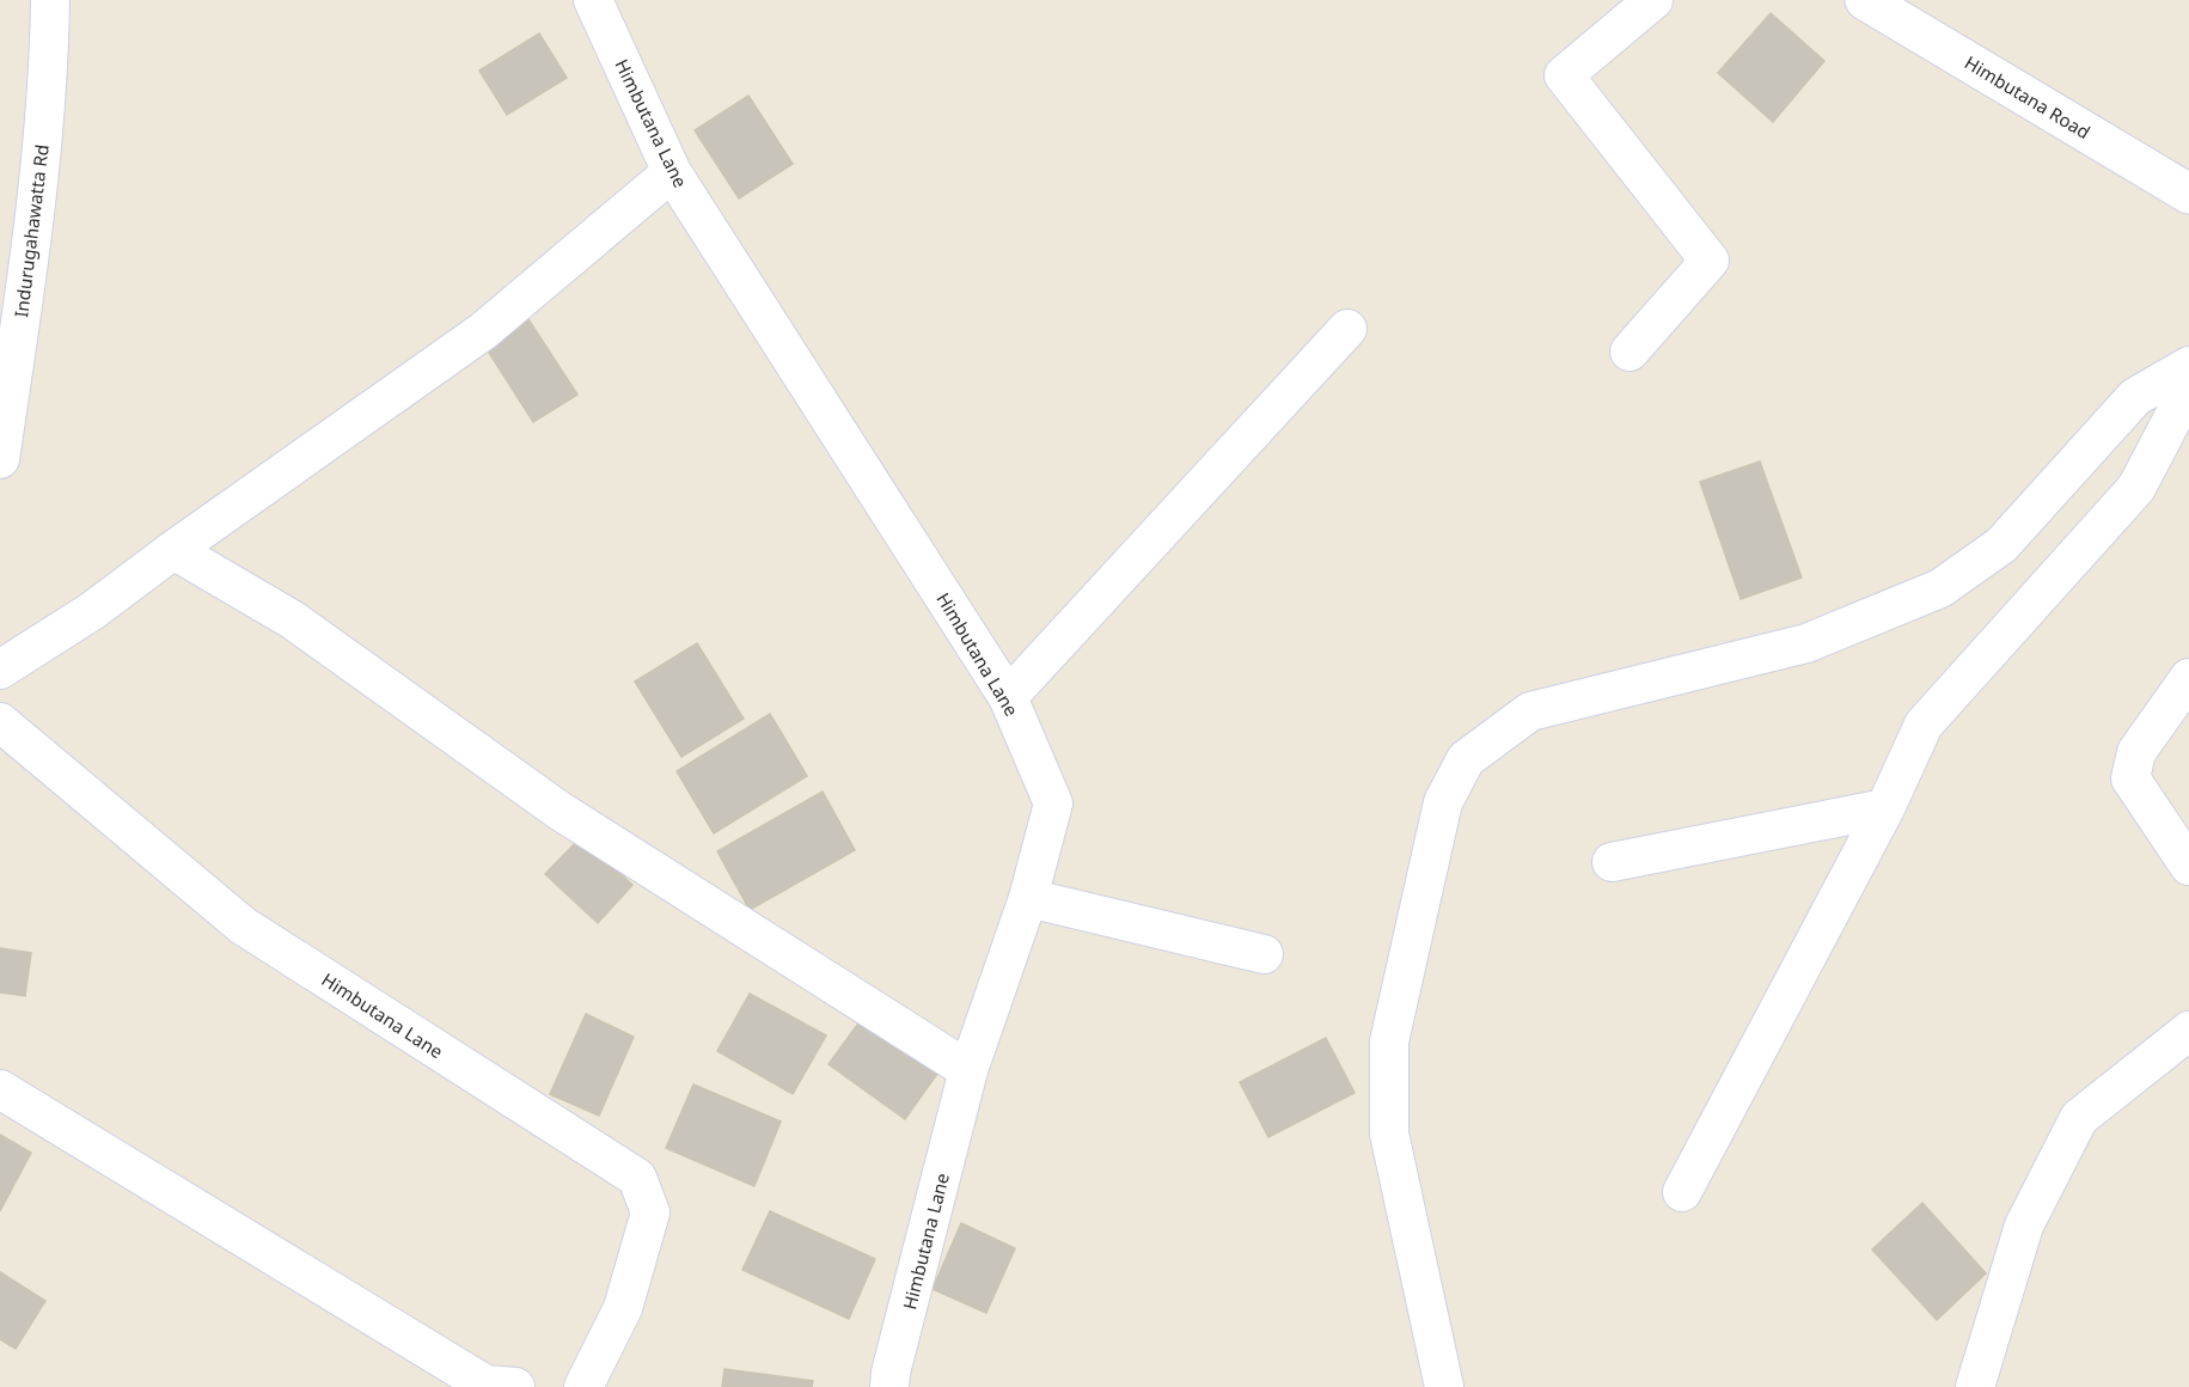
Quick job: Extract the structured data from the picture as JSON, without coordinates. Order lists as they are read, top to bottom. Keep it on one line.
{"streets":{"street":["Himbutana Road","Himbutana Lane","Indurugahawatta Rd"]}}
